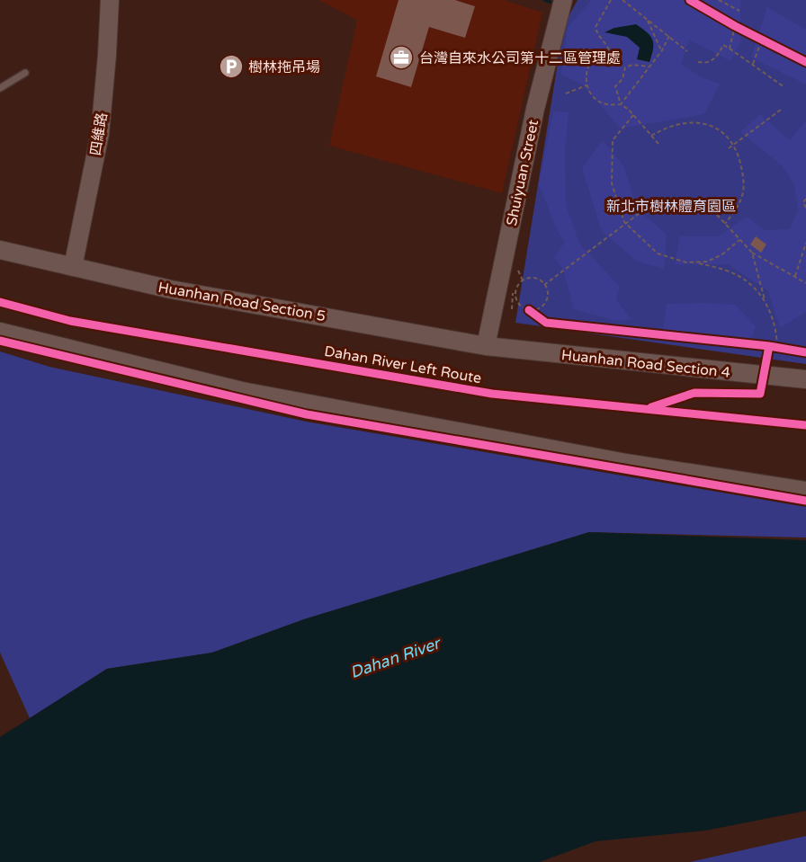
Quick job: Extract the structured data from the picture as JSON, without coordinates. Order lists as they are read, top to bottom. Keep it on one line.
{"streets":{"street":["四維路","Shuiyuan Street","Huanhan Road Section 5","Huanhan Road Section 4"],"cycle path":["Dahan River Left Route"]},"crossings":[["四維路","Huanhan Road Section 5"],["Shuiyuan Street","Huanhan Road Section 5"],["Shuiyuan Street","Huanhan Road Section 4"],["Huanhan Road Section 5","Huanhan Road Section 4"]],"water":["Dahan River"],"parks":["新北市樹林體育園區"],"places":{"office":["台灣自來水公司第十二區管理處"],"parking":["樹林拖吊場"]}}
